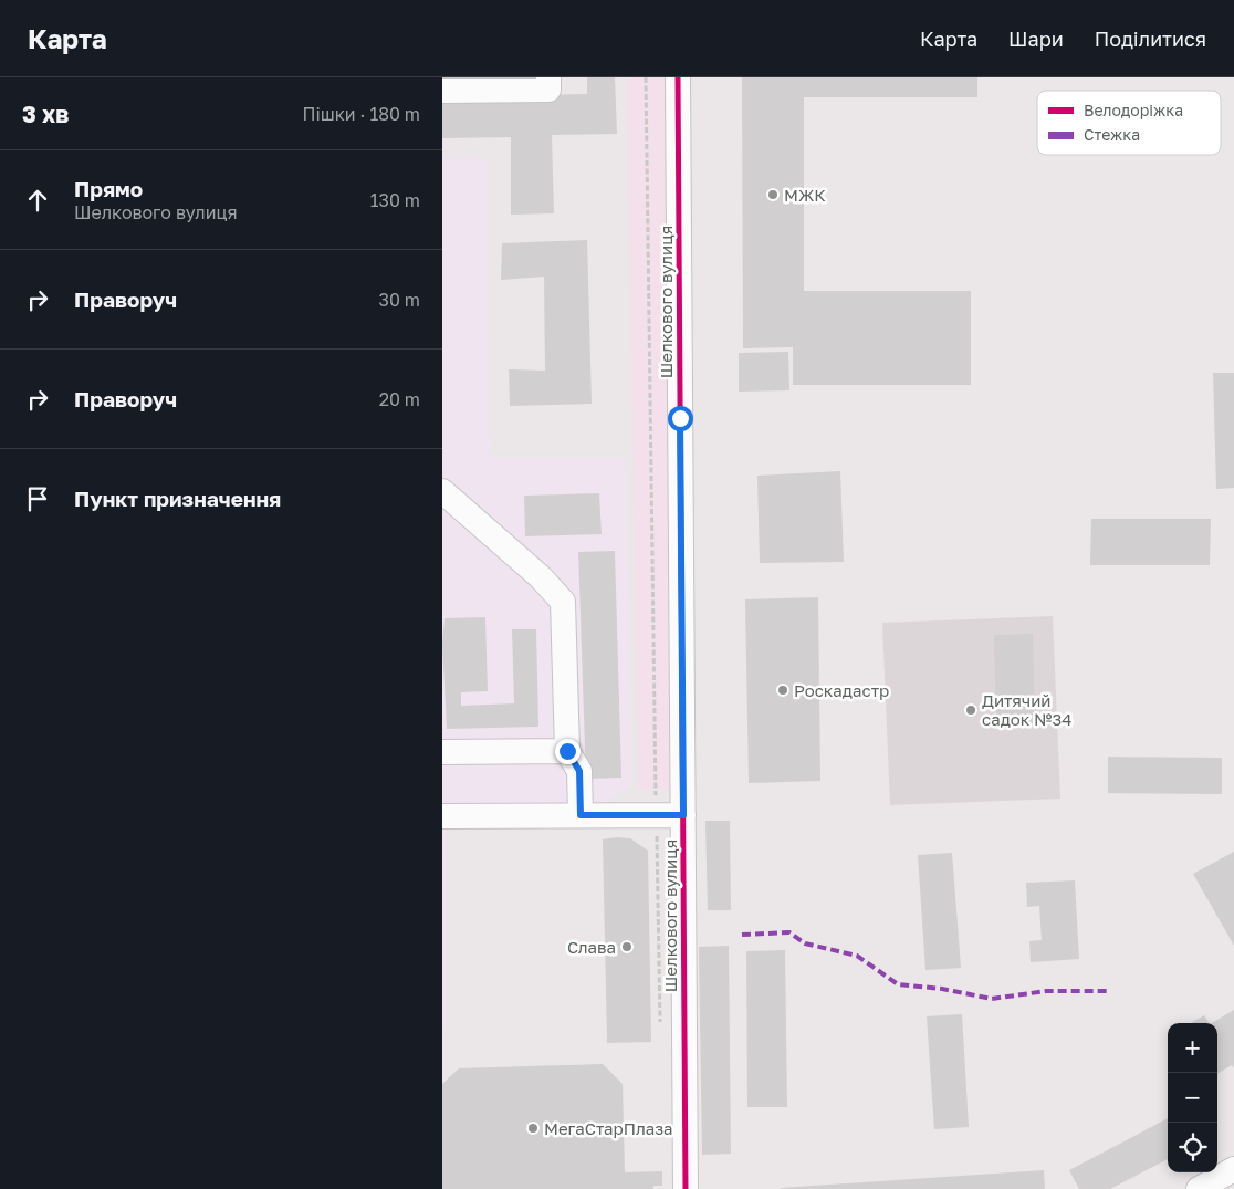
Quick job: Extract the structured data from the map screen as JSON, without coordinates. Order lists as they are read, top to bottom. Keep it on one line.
{"streets":{"street":["Шелкового вулиця"]},"places":["МЖК","Роскадастр","Дитячий садок №34","Слава","МегаСтарПлаза"],"legend":["Велодоріжка","Стежка"],"page":{"header":"Карта","nav":["Карта","Шари","Поділитися"],"heading":["3 хв","Пішки · 180 m"],"list":[["Прямо","Шелкового вулиця","130 m"],["Праворуч","30 m"],["Праворуч","20 m"],"Пункт призначення"],"map_buttons":["+","−"]}}
